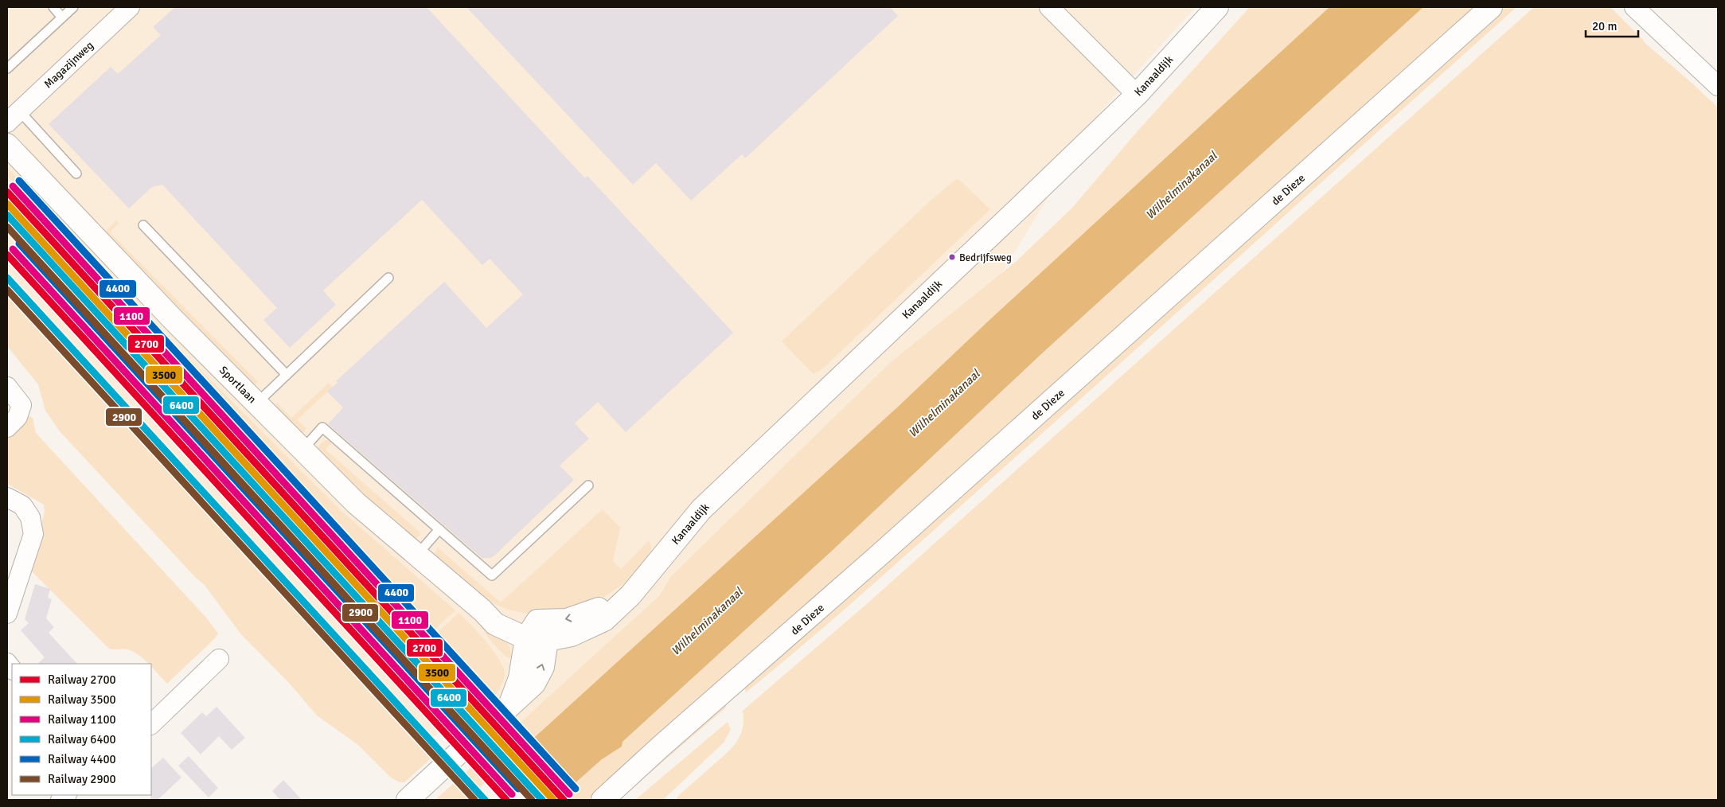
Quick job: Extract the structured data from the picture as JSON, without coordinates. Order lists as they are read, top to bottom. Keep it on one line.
{"streets":{"street":["Magazijnweg","Kanaaldijk","de Dieze","Sportlaan"]},"crossings":[["Kanaaldijk","Sportlaan"]],"water":["Wilhelminakanaal"],"places":["Bedrijfsweg"],"lines":["rail line 4400","rail line 1100","rail line 2700","rail line 3500","rail line 6400","rail line 2900"],"legend":["Railway 2700","Railway 3500","Railway 1100","Railway 6400","Railway 4400","Railway 2900"],"scale_bar":"20 m"}
